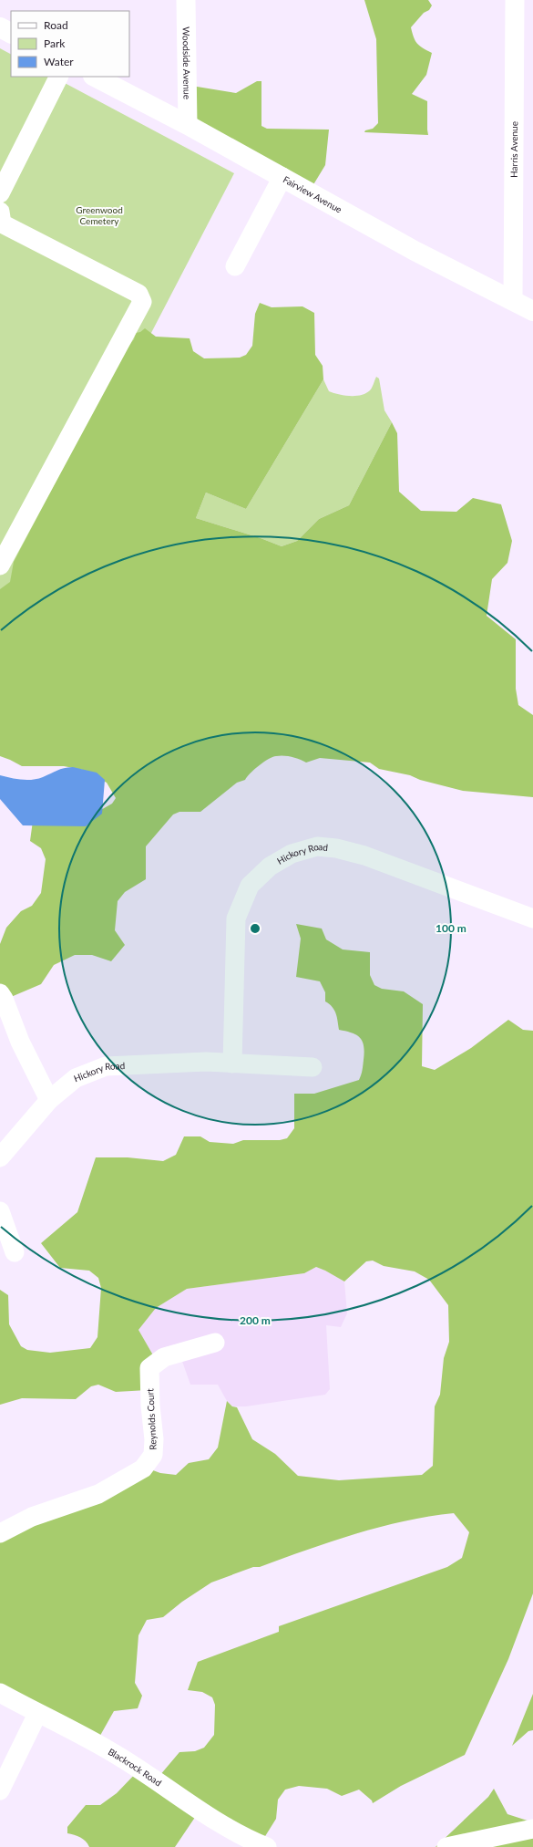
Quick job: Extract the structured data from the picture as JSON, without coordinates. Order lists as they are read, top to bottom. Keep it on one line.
{"streets":{"main road":["Fairview Avenue"],"street":["Woodside Avenue","Harris Avenue","Hickory Road","Reynolds Court","Blackrock Road"]},"crossings":[["Woodside Avenue","Fairview Avenue"],["Harris Avenue","Fairview Avenue"]],"parks":["Greenwood Cemetery"],"legend":["Road","Park","Water"],"rings":["100 m","200 m"]}
